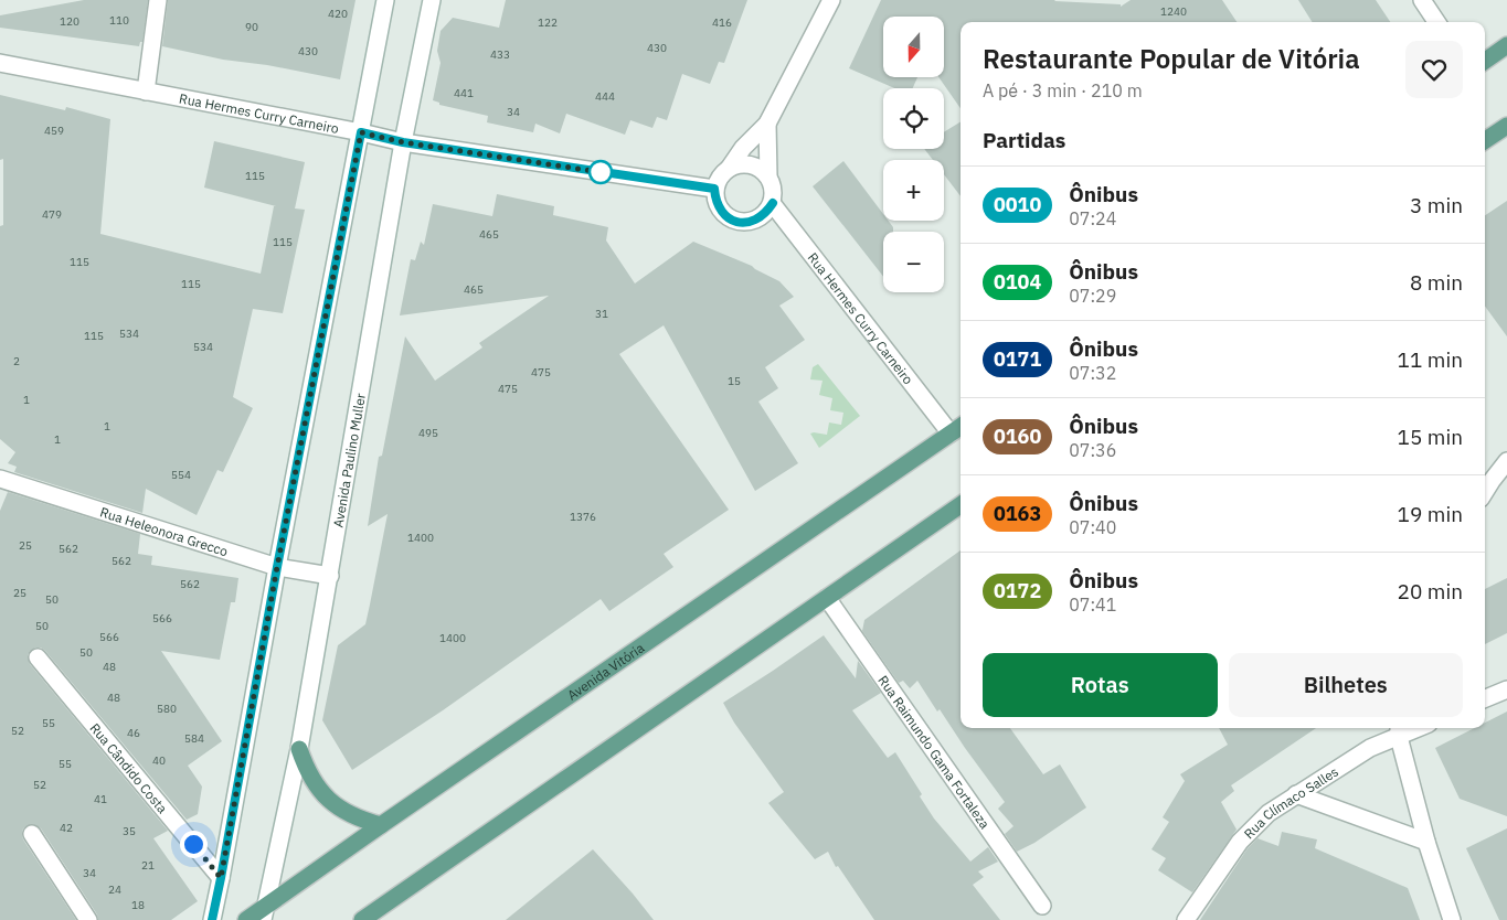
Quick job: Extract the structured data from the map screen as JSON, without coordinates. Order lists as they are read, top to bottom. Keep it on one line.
{"streets":{"main road":["Avenida Vitória"],"street":["Rua Hermes Curry Carneiro","Avenida Paulino Muller","Rua Heleonora Grecco","Rua Raimundo Gama Fortaleza","Rua Cândido Costa","Rua Clímaco Salles"]},"crossings":[["Rua Hermes Curry Carneiro","Avenida Paulino Muller"],["Rua Hermes Curry Carneiro","Avenida Vitória"],["Avenida Paulino Muller","Rua Heleonora Grecco"],["Avenida Paulino Muller","Avenida Vitória"]],"lines":["bus line 0010"],"house_numbers":["1240","420","110","120","122","416","90","430","430","433","441","444","34","459","115","479","465","115","115","115","465","31","534","115","534","2","475","15","475","1","1","495","1","554","1376","1400","25","562","562","562","25","50","566","50","566","1400","50","48","48","580","55","52","46","584","40","55","52","41","42","35","21","34","24","18"],"north":"bottom","page":{"map_buttons":["+","−"],"heading":[["Restaurante Popular de Vitória","A pé · 3 min · 210 m"],"Partidas"],"list":[{"mark":"0010","name":"Ônibus","note":"07:24","value":"3 min"},{"mark":"0104","name":"Ônibus","note":"07:29","value":"8 min"},{"mark":"0171","name":"Ônibus","note":"07:32","value":"11 min"},{"mark":"0160","name":"Ônibus","note":"07:36","value":"15 min"},{"mark":"0163","name":"Ônibus","note":"07:40","value":"19 min"},{"mark":"0172","name":"Ônibus","note":"07:41","value":"20 min"}],"buttons":["Rotas","Bilhetes"]}}
